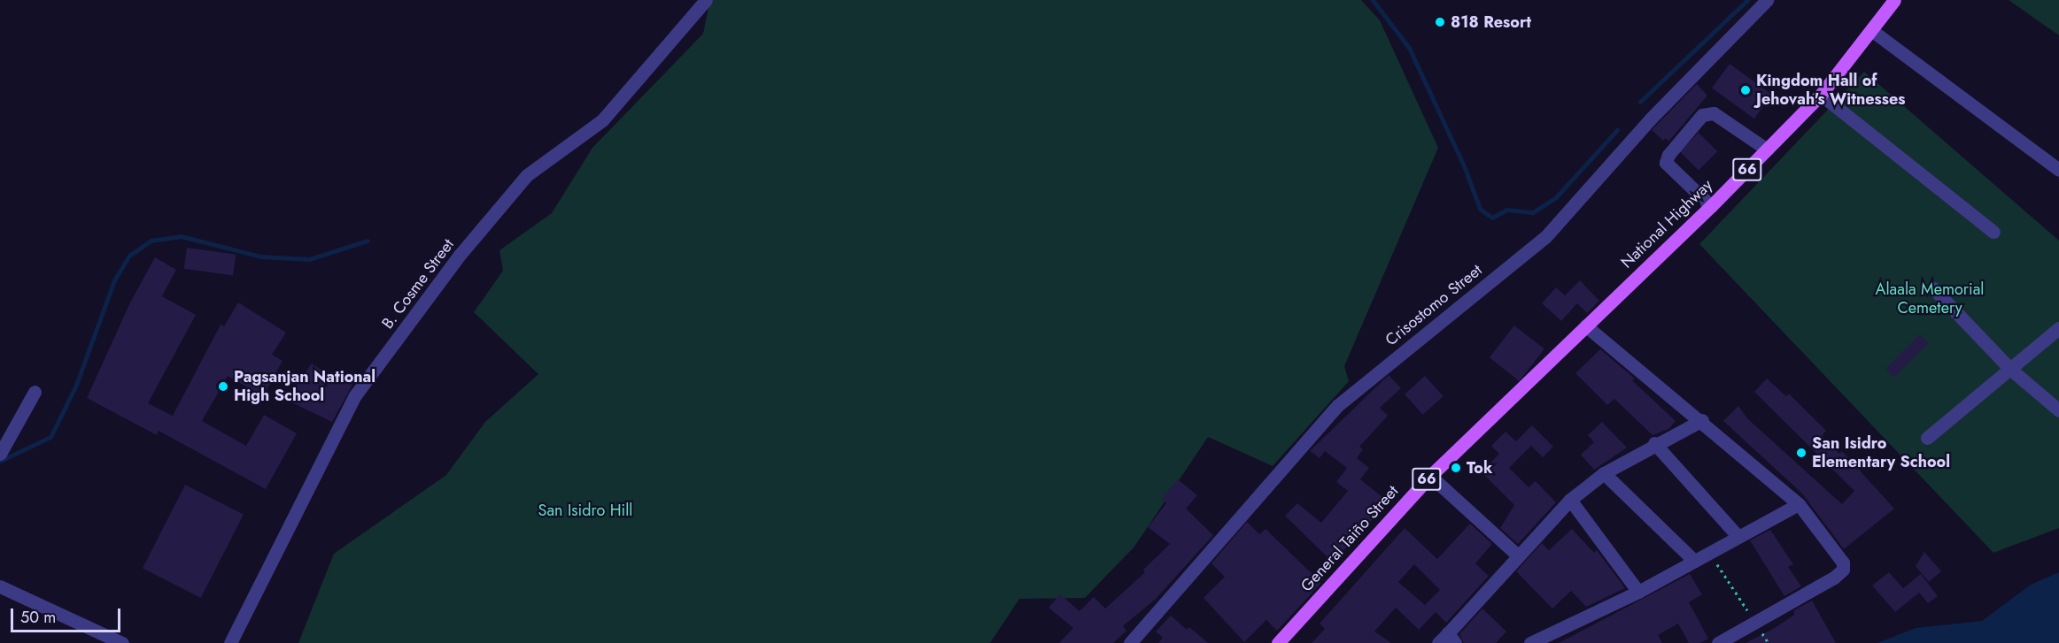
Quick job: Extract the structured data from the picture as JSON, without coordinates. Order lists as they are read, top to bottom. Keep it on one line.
{"streets":{"main road":["66","National Highway","General Taiño Street"],"street":["B. Cosme Street","Crisostomo Street"]},"crossings":[["National Highway","General Taiño Street"]],"parks":["Alaala Memorial Cemetery","San Isidro Hill"],"places":["818 Resort","Kingdom Hall of Jehovah's Witnesses","Pagsanjan National High School","San Isidro Elementary School","Tok"],"scale_bar":"50 m"}
